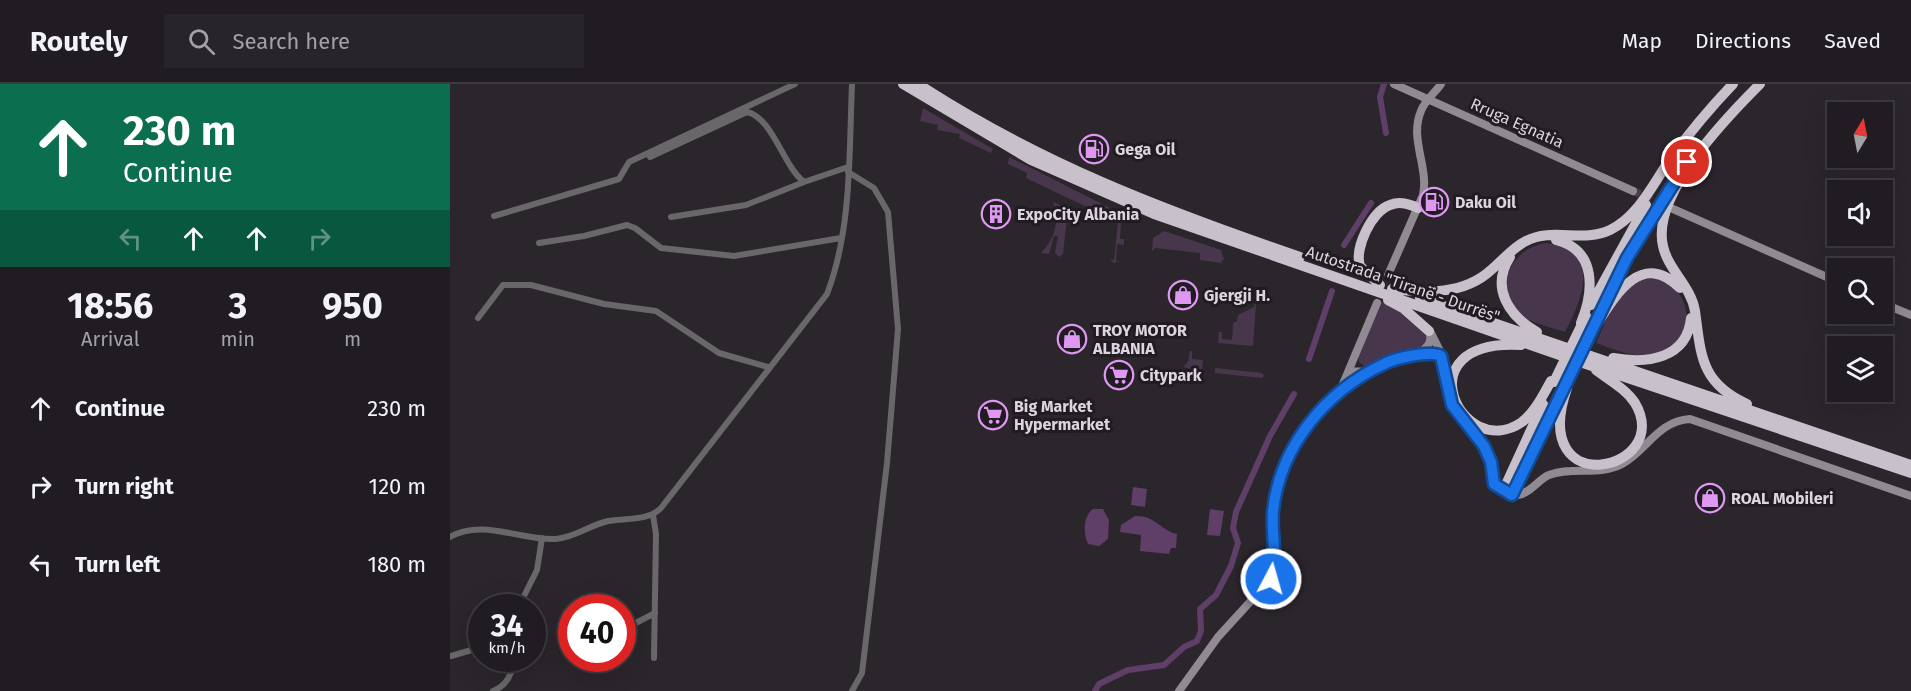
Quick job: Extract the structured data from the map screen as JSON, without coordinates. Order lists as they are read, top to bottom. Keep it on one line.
{"streets":{"highway":["Autostrada \"Tiranë - Durrës\""],"main road":["Rruga Egnatia"]},"places":{"fuel station":["Gega Oil","Daku Oil"],"building":["ExpoCity Albania"],"shop":["Gjergji H.","TROY MOTOR ALBANIA","ROAL Mobileri"],"supermarket":["Citypark","Big Market Hypermarket"]},"north":"top","page":{"header":"Routely","search":"Search here","nav":["Map","Directions","Saved"],"turn":["230 m","Continue"],"eta":["18:56","Arrival","3","min","950","m"],"list":[{"name":"Continue","value":"230 m"},{"name":"Turn right","value":"120 m"},{"name":"Turn left","value":"180 m"}],"speed":"34 km/h","limit":"40"}}
